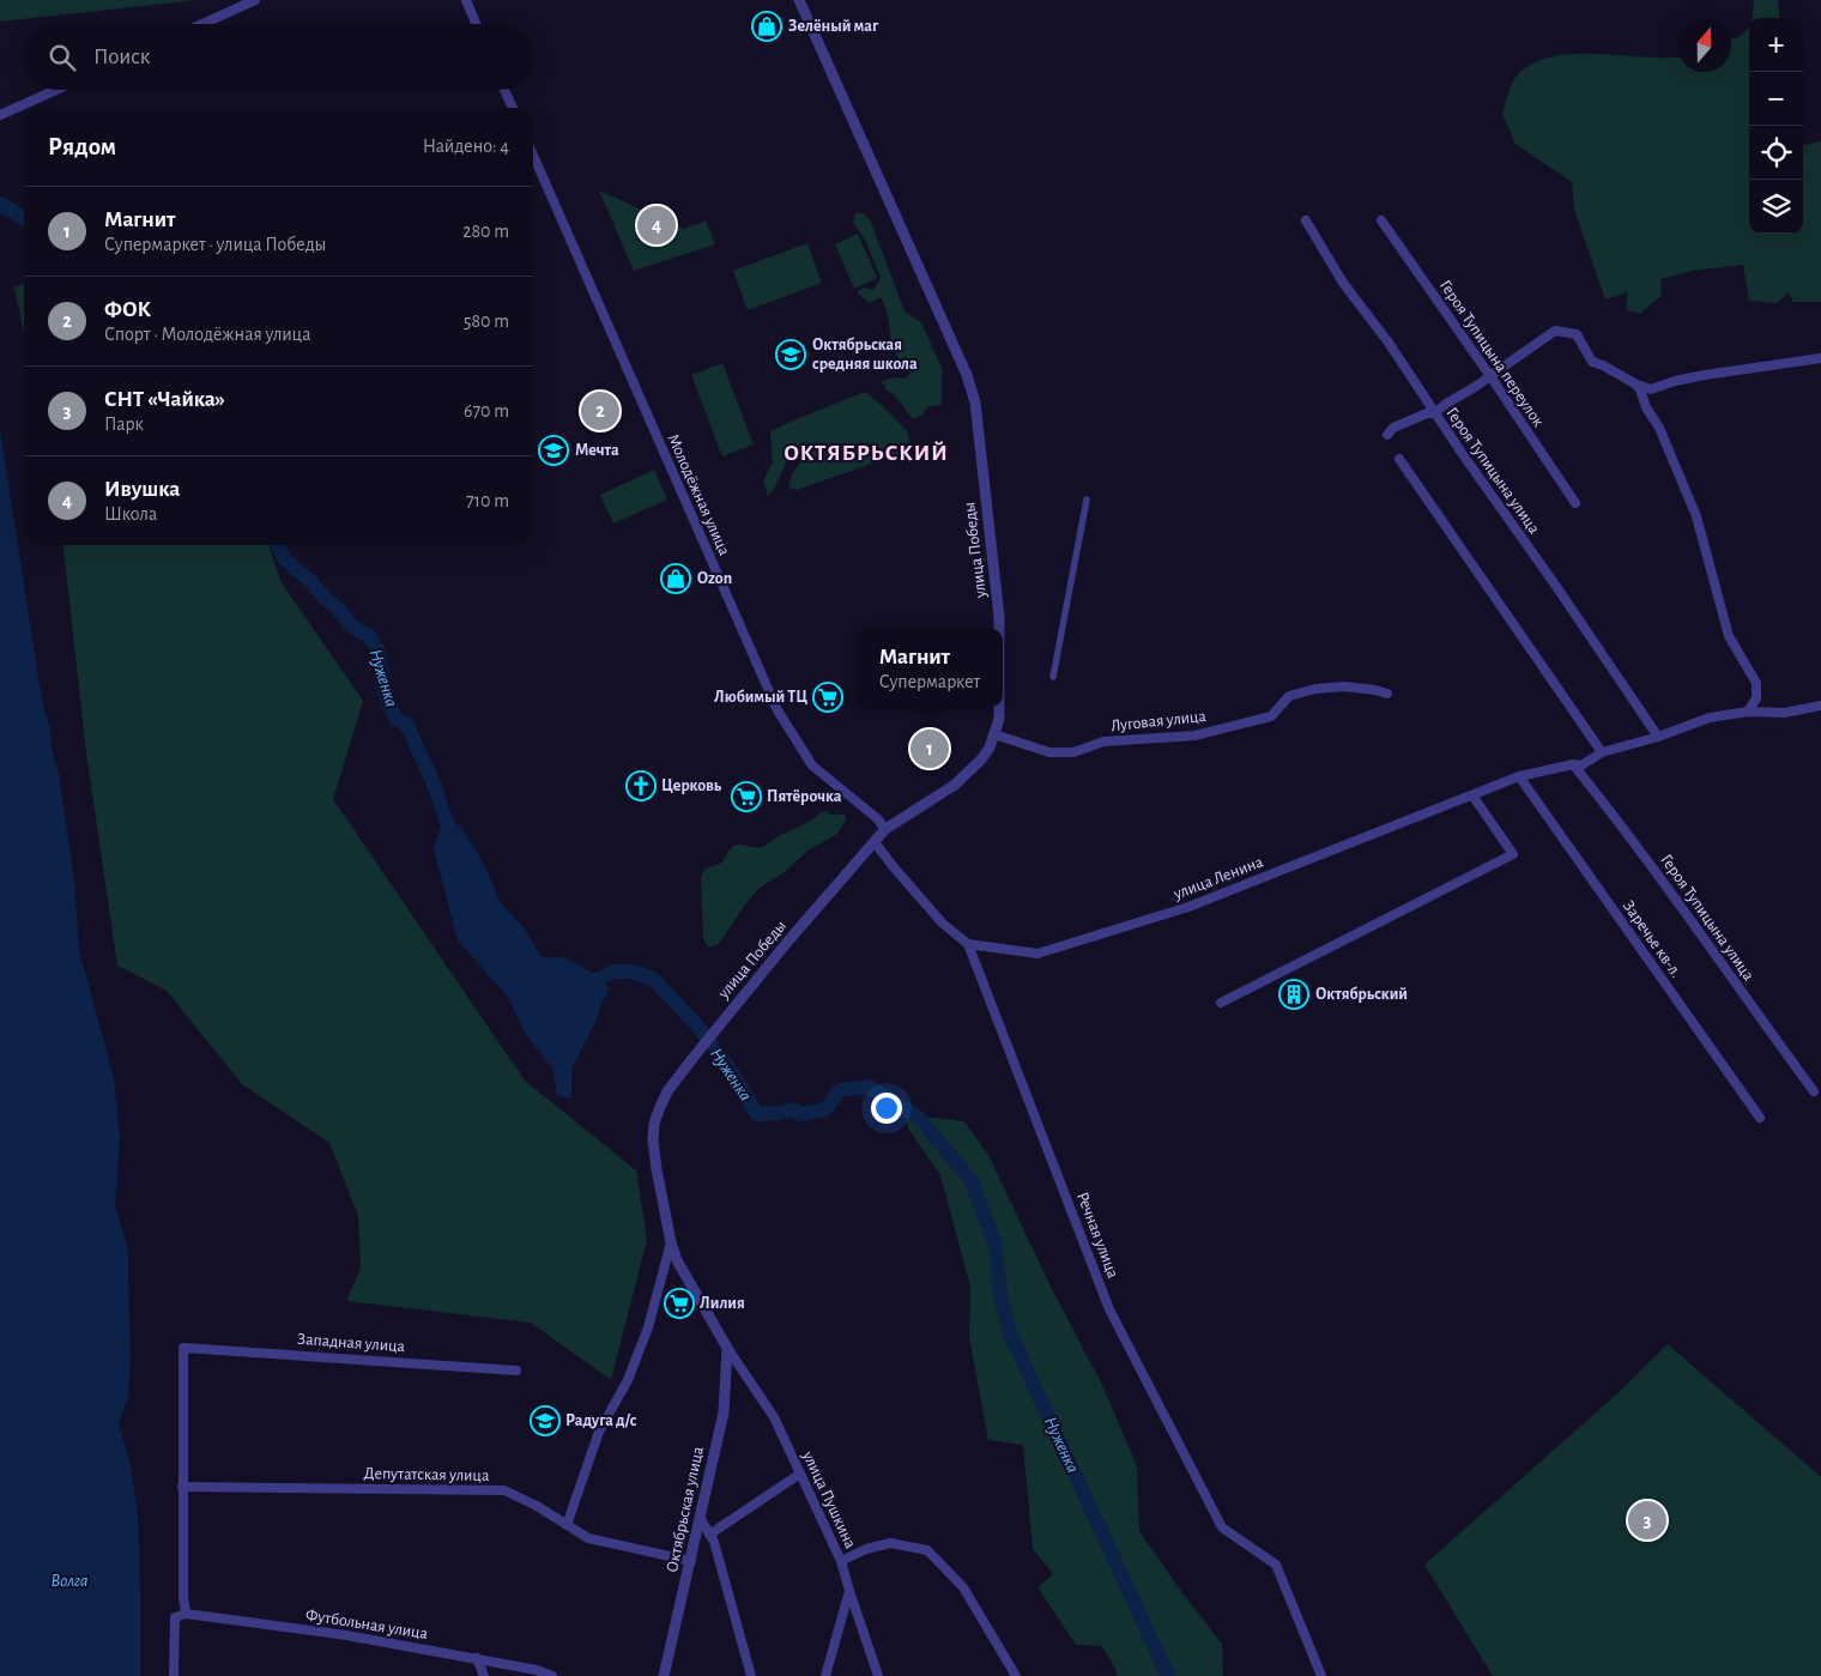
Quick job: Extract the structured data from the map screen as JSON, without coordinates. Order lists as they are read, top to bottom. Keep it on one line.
{"streets":{"street":["Героя Тупицына переулок","Героя Тупицына улица","Молодёжная улица","улица Победы","Луговая улица","улица Ленина","Заречье кв-л.","Речная улица","Западная улица","Депутатская улица","улица Пушкина","Октябрьская улица","Футбольная улица"]},"crossings":[["Героя Тупицына улица","улица Ленина"],["Молодёжная улица","улица Победы"],["улица Победы","Луговая улица"],["улица Победы","улица Пушкина"],["улица Победы","Октябрьская улица"],["улица Ленина","Заречье кв-л."],["улица Ленина","Речная улица"],["Западная улица","Депутатская улица"],["Депутатская улица","Октябрьская улица"],["улица Пушкина","Октябрьская улица"]],"districts":["ОКТЯБРЬСКИЙ"],"water":["Нуженка","Волга"],"places":{"shop":["Зелёный маг","Ozon"],"school or university":["Октябрьская средняя школа","Мечта","Радуга д/с"],"supermarket":["Любимый ТЦ","Пятёрочка","Лилия"],"church":["Церковь"],"building":["Октябрьский"]},"north":"top","page":{"map_buttons":["+","−"],"search":"Поиск","heading":["Рядом","Найдено: 4"],"list":[{"mark":"1","name":"Магнит","note":"Супермаркет · улица Победы","value":"280 m"},{"mark":"2","name":"ФОК","note":"Спорт · Молодёжная улица","value":"580 m"},{"mark":"3","name":"СНТ «Чайка»","note":"Парк","value":"670 m"},{"mark":"4","name":"Ивушка","note":"Школа","value":"710 m"}],"pins":["4","2","1","3"],"popup":["Магнит","Супермаркет"]}}
